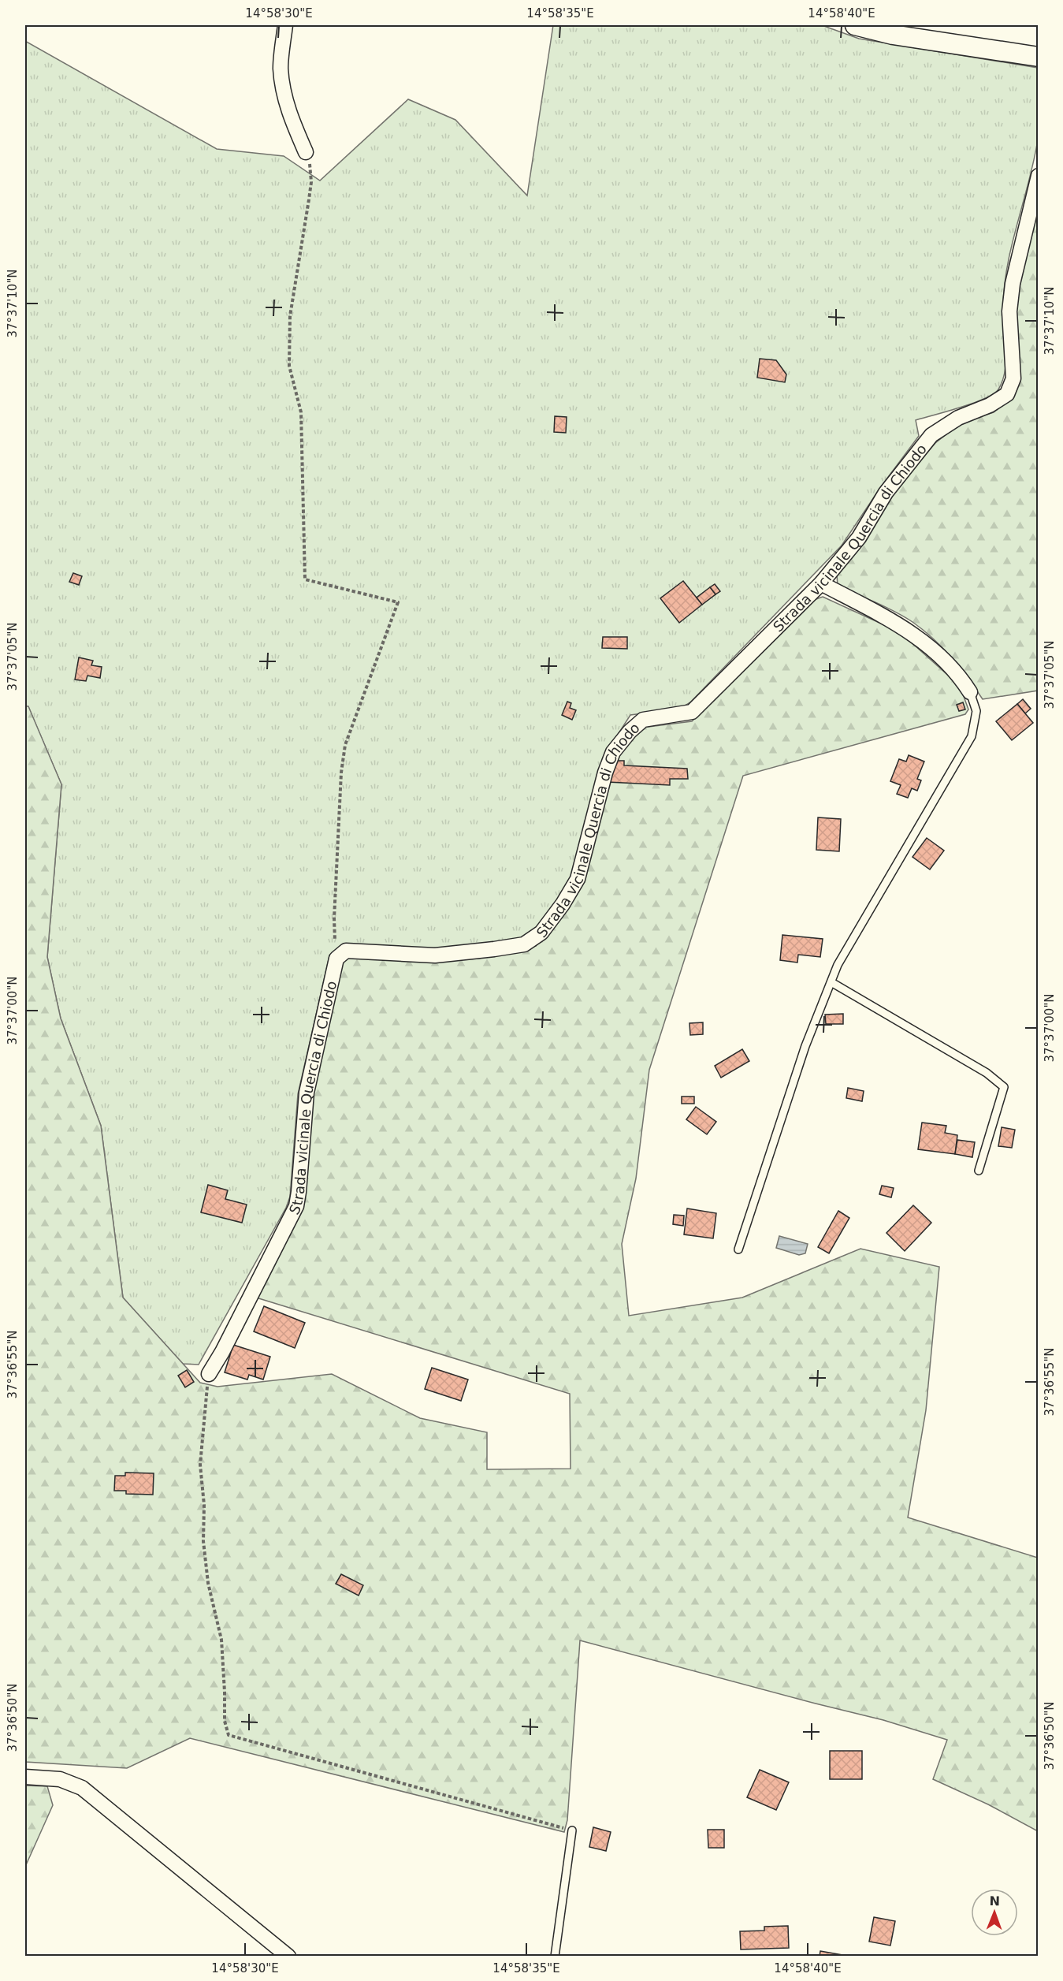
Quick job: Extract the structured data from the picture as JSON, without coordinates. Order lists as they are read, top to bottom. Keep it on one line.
{"streets":{"street":["Strada vicinale Quercia di Chiodo"]},"north":"top","coordinates":["14°58'30\"E","14°58'35\"E","14°58'40\"E","37°37'10\"N","37°37'05\"N","37°37'00\"N","37°36'55\"N","37°36'50\"N"]}
